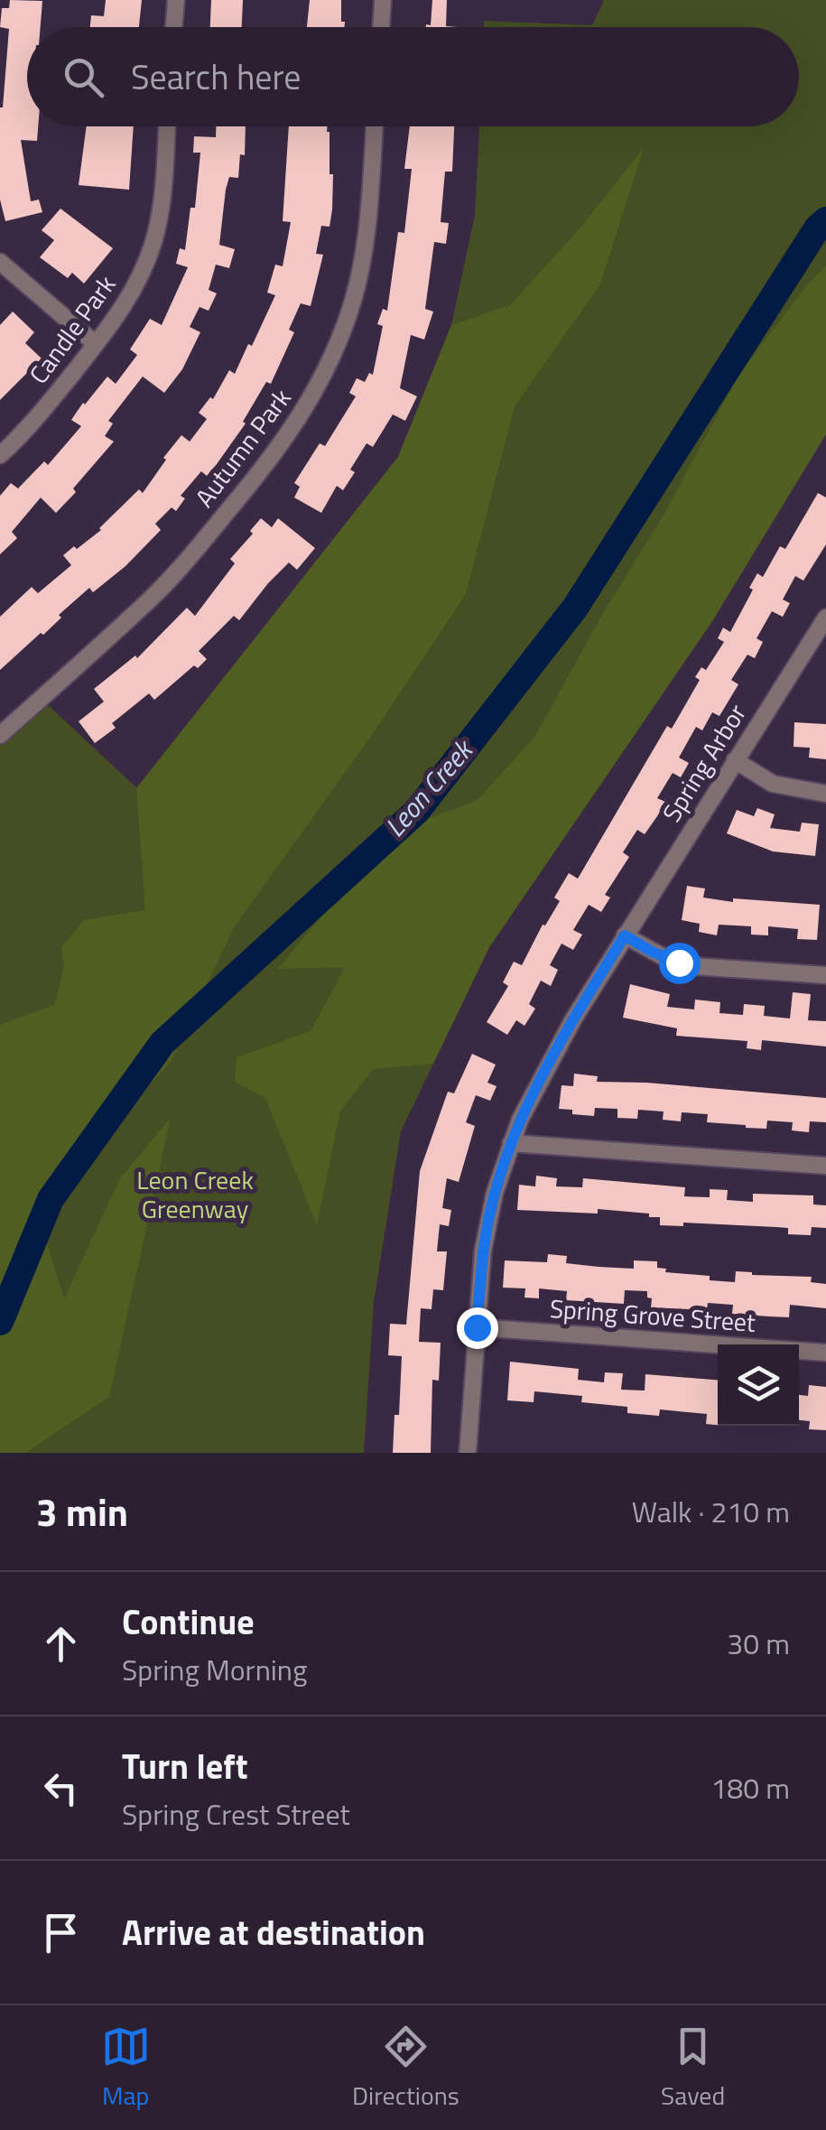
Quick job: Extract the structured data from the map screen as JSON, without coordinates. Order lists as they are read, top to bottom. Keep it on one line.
{"streets":{"street":["Candle Park","Autumn Park","Spring Arbor","Spring Grove Street"]},"crossings":[["Spring Arbor","Spring Grove Street"]],"water":["Leon Creek"],"parks":["Leon Creek Greenway"],"page":{"search":"Search here","heading":["3 min","Walk · 210 m"],"list":[["Continue","Spring Morning","30 m"],["Turn left","Spring Crest Street","180 m"],"Arrive at destination"],"nav":["Map","Directions","Saved"]}}
